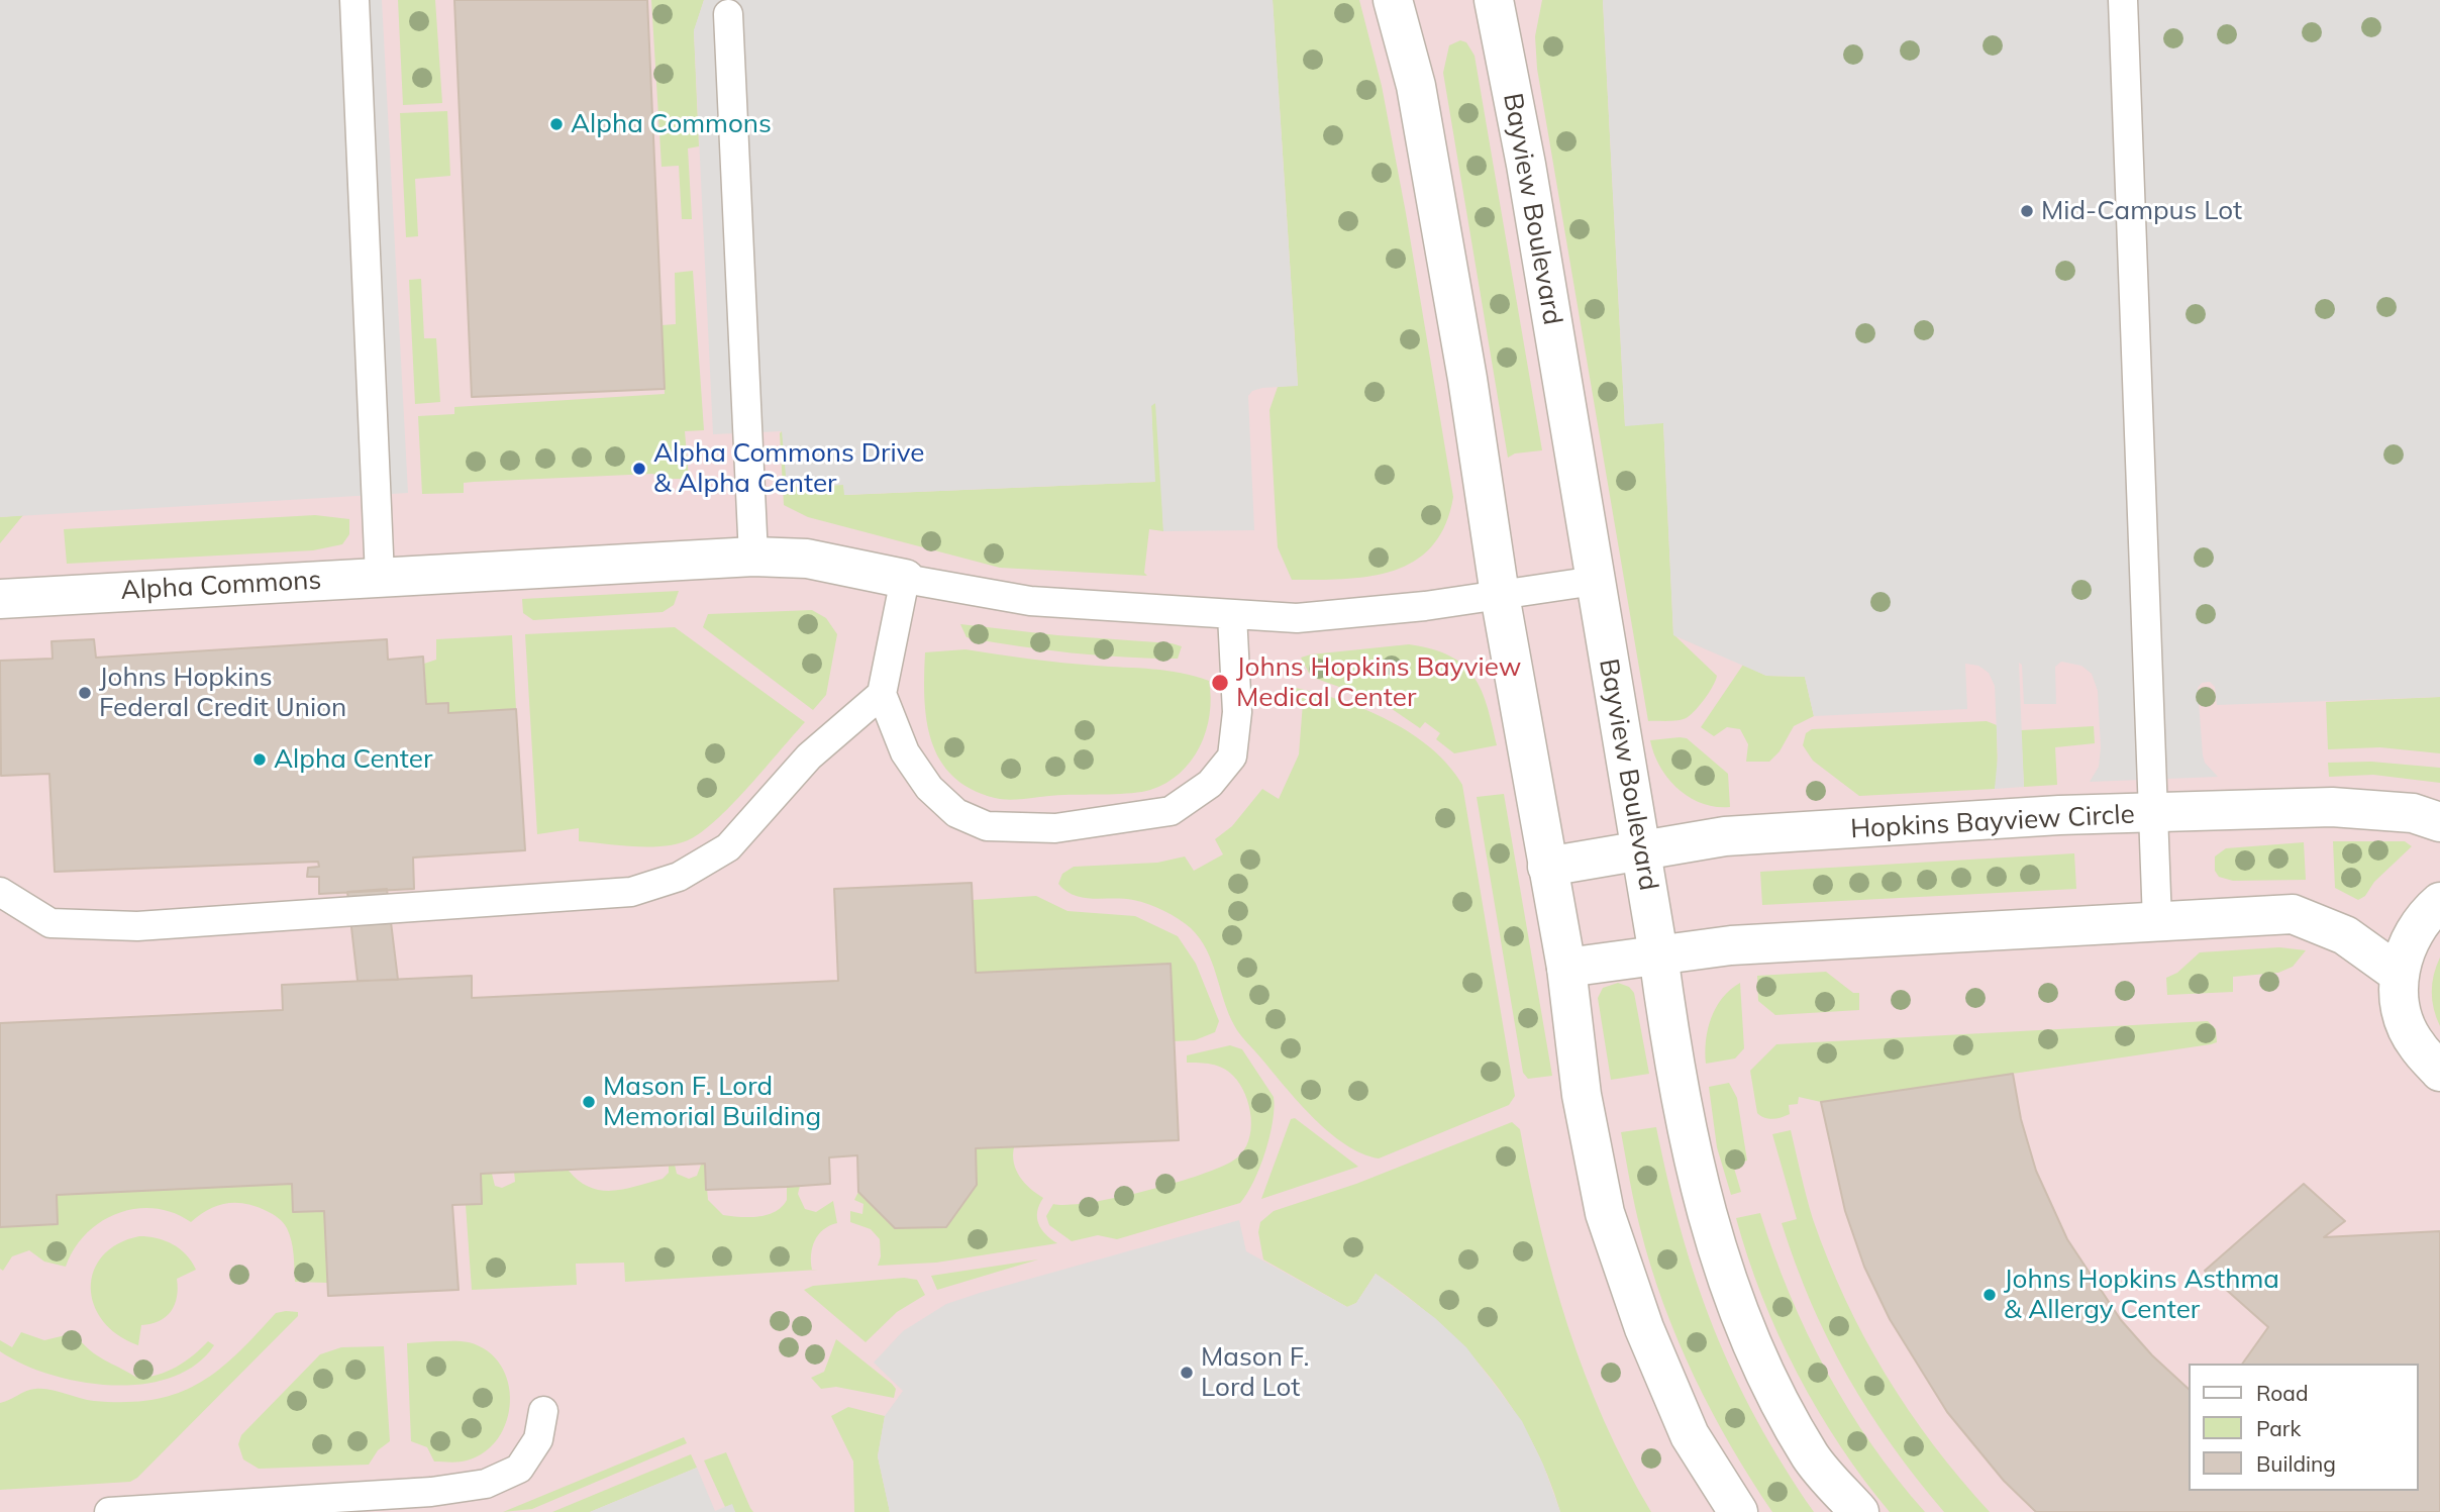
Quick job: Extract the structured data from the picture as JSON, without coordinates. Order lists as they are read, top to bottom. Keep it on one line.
{"streets":{"street":["Bayview Boulevard","Alpha Commons","Hopkins Bayview Circle"]},"crossings":[["Bayview Boulevard","Hopkins Bayview Circle"]],"places":["Alpha Commons","Mid-Campus Lot","Alpha Commons Drive & Alpha Center","Johns Hopkins Bayview Medical Center","Johns Hopkins Federal Credit Union","Alpha Center","Mason F. Lord Memorial Building","Johns Hopkins Asthma & Allergy Center","Mason F. Lord Lot"],"legend":["Road","Park","Building"]}
